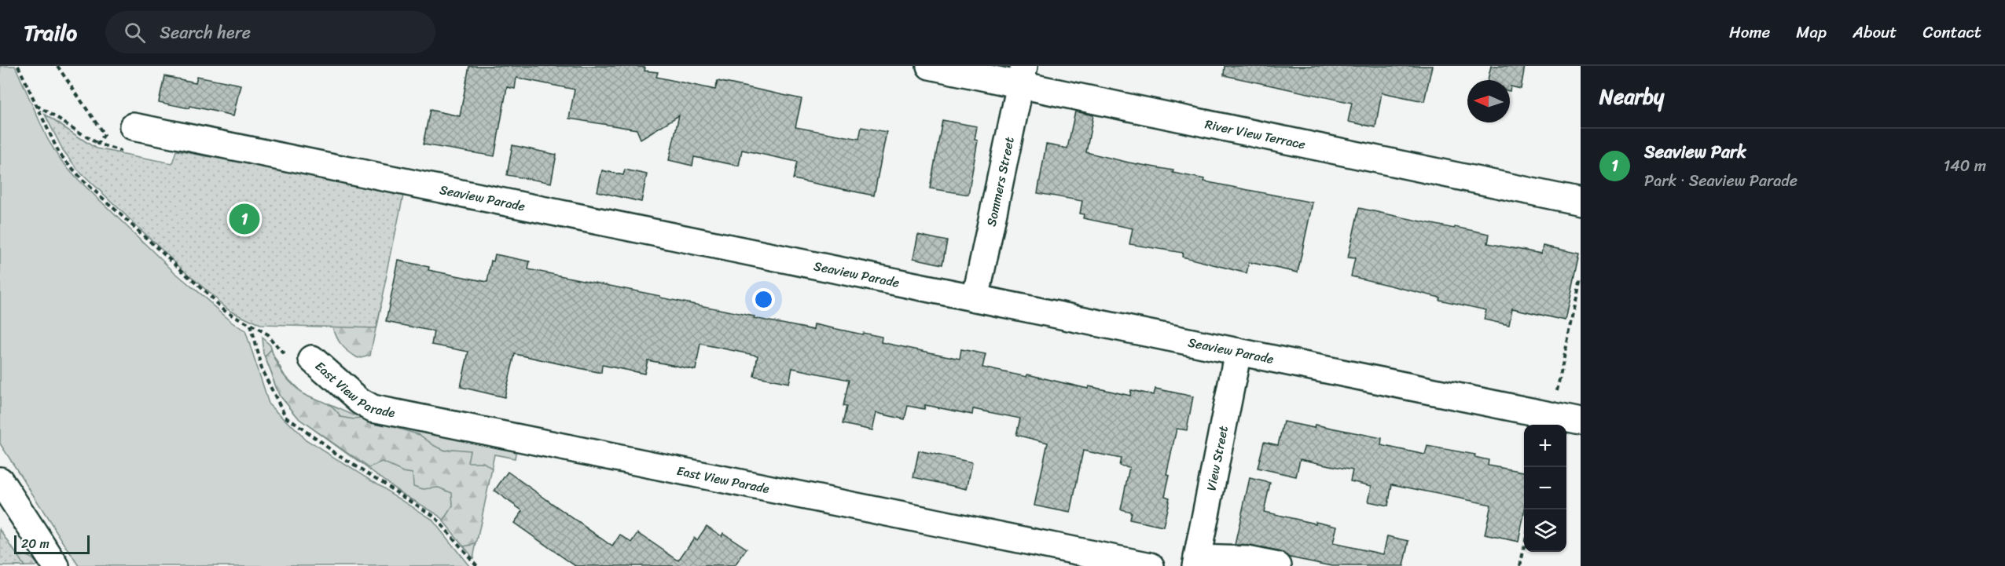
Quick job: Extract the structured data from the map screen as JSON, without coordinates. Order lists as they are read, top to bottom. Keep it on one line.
{"streets":{"street":["River View Terrace","Sommers Street","Seaview Parade","East View Parade","View Street"]},"crossings":[["River View Terrace","Sommers Street"],["Sommers Street","Seaview Parade"],["Seaview Parade","View Street"]],"scale_bar":"20 m","north":"left","page":{"header":"Trailo","search":"Search here","nav":["Home","Map","About","Contact"],"heading":"Nearby","list":[{"mark":"1","name":"Seaview Park","note":"Park · Seaview Parade","value":"140 m"}],"pins":"1","map_buttons":["+","−"],"scale":"20 m"}}
